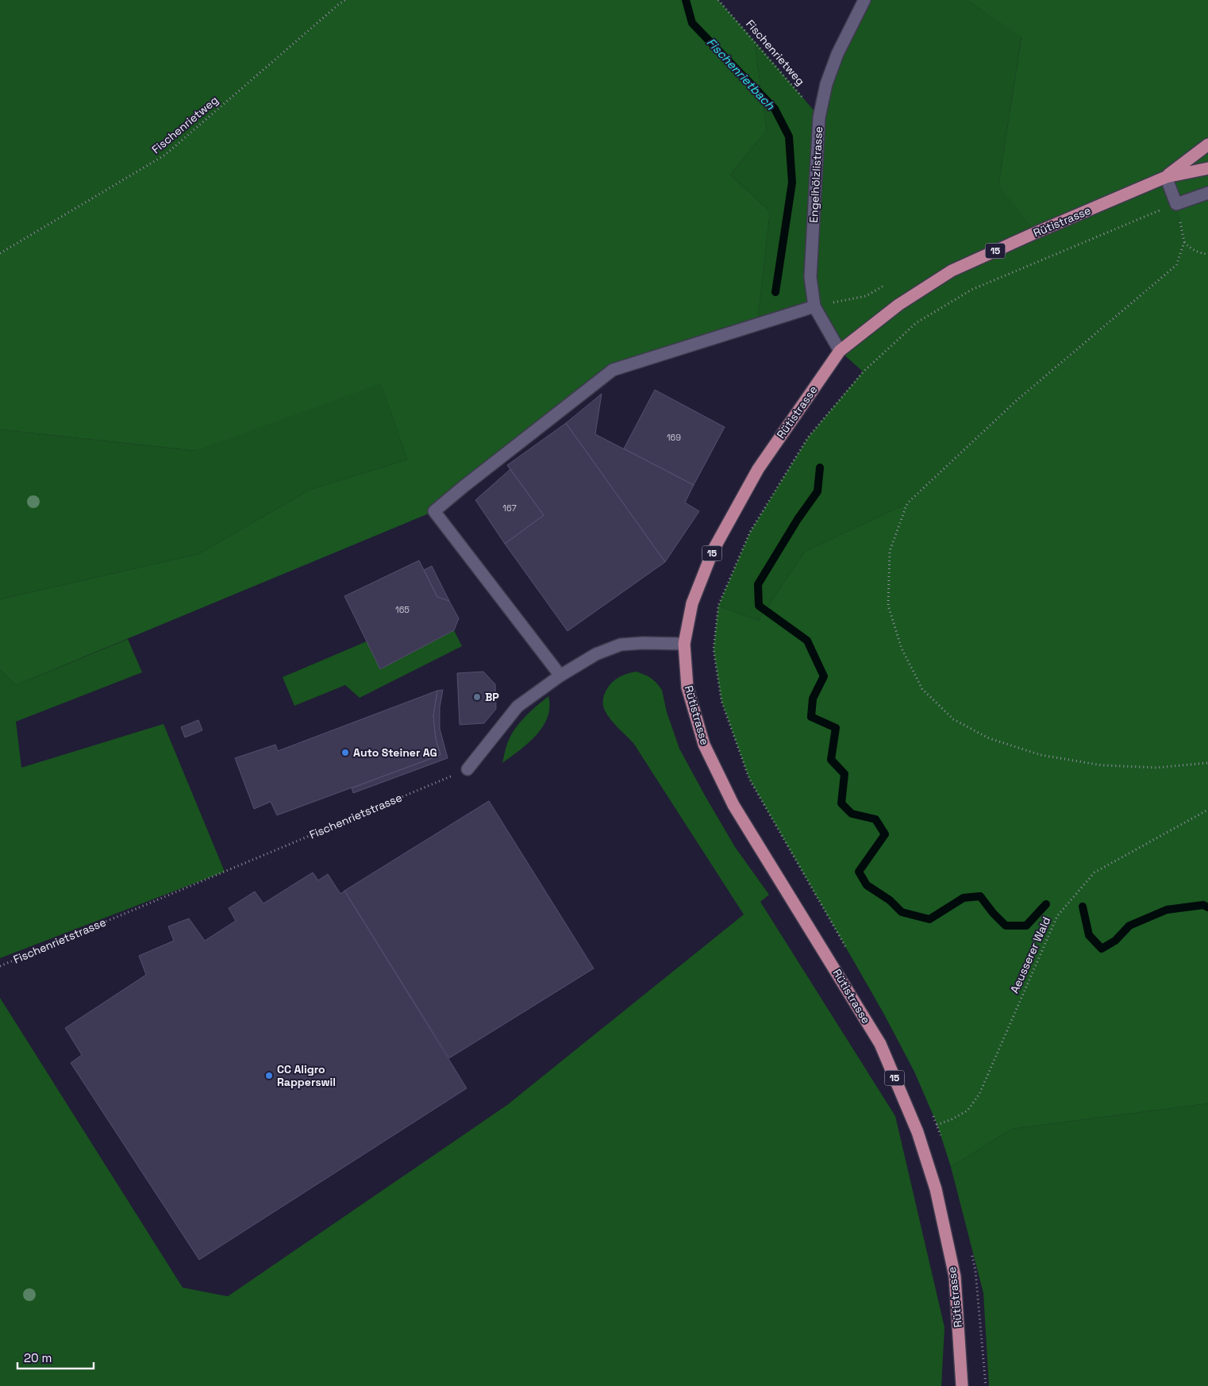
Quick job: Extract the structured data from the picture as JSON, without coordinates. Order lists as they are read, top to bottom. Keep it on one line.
{"streets":{"main road":["Rütistrasse","15"],"street":["Engelhölzlistrasse"],"path":["Fischenrietweg","Fischenrietstrasse","Aeusserer Wald"]},"crossings":[["Fischenrietweg","Engelhölzlistrasse"],["Engelhölzlistrasse","Rütistrasse"]],"water":["Fischenrietbach"],"places":["BP","Auto Steiner AG","CC Aligro Rapperswil"],"house_numbers":["169","167","165"],"scale_bar":"20 m"}
